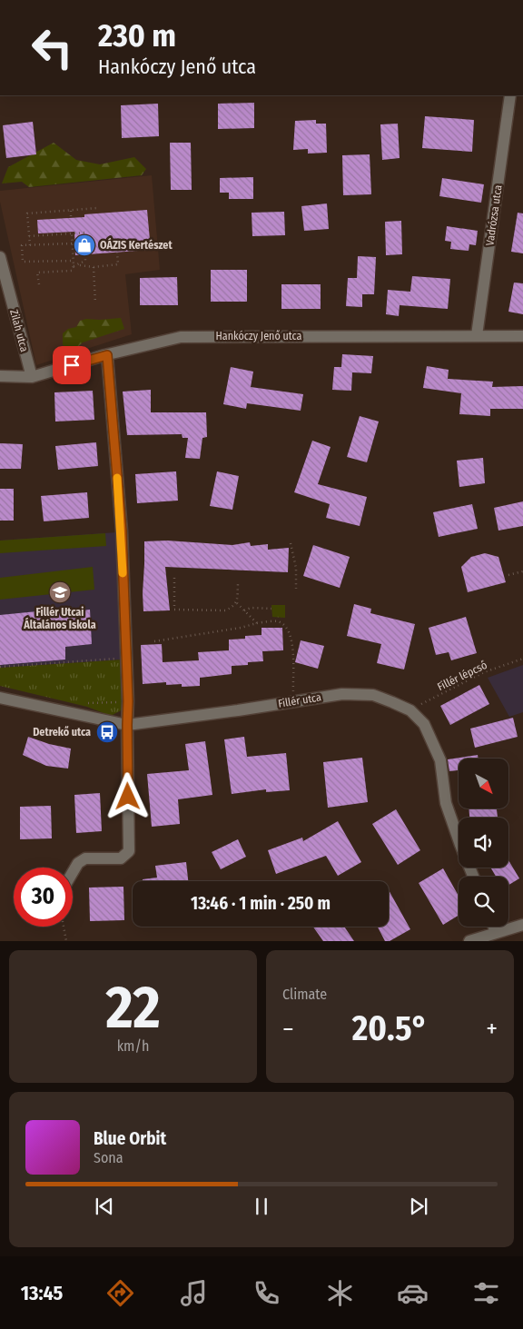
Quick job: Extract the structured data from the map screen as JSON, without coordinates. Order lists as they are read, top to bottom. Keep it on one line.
{"streets":{"street":["Vadrózsa utca","Zilah utca","Hankóczy Jenő utca","Fillér utca"],"path":["Fillér lépcső"]},"crossings":[["Vadrózsa utca","Hankóczy Jenő utca"],["Zilah utca","Hankóczy Jenő utca"],["Fillér lépcső","Fillér utca"]],"places":{"shop":["OÁZIS Kertészet"],"school or university":["Fillér Utcai Általános Iskola"],"bus stop":["Detrekő utca"]},"north":"bottom right","page":{"turn":["230 m","Hankóczy Jenő utca"],"limit":"30","trip":"13:46 · 1 min · 250 m","tile":[["22","km/h"],"Climate"],"heat":["−","20.5°","+"],"song":["Blue Orbit","Sona"],"tabs":"13:45"}}
